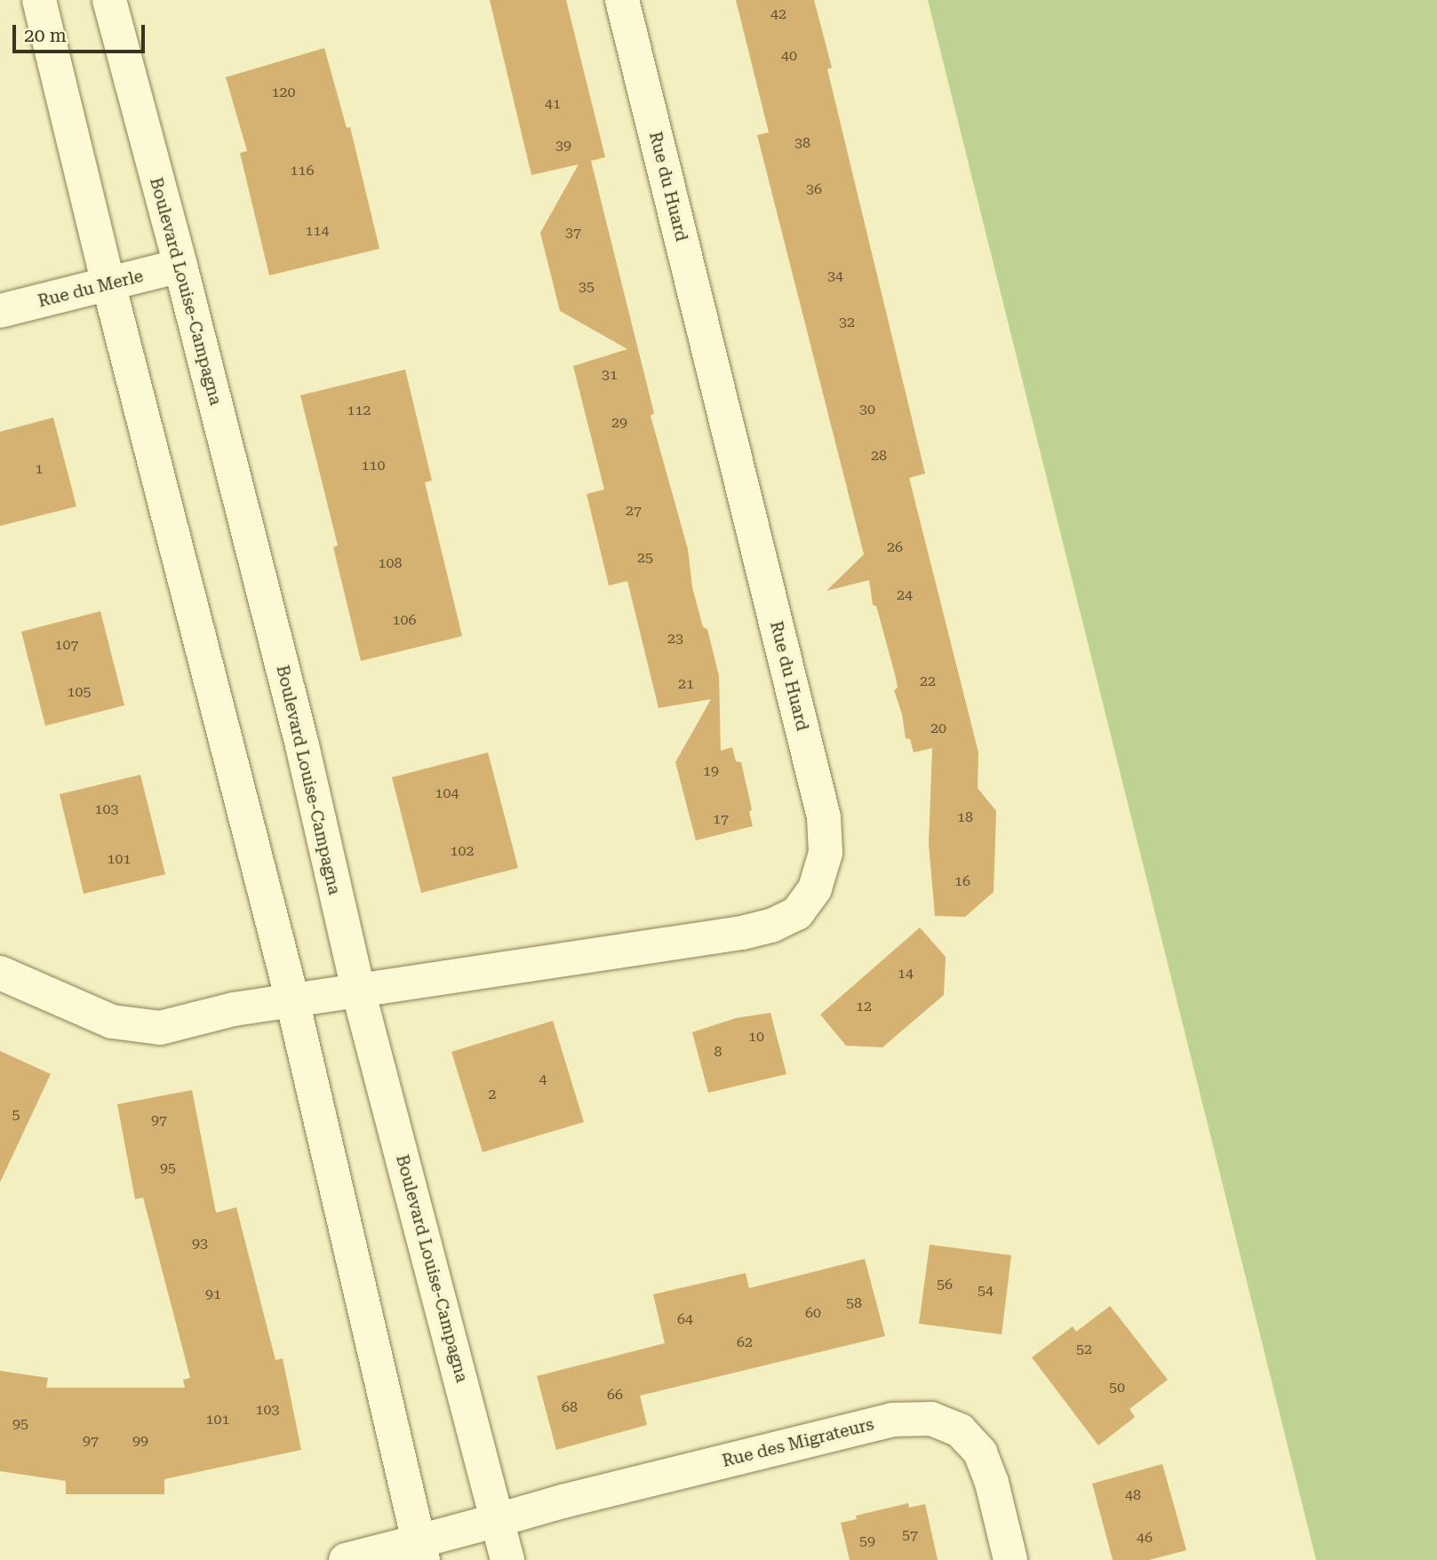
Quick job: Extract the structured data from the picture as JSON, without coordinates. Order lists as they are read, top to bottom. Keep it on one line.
{"streets":{"street":["Rue du Huard","Rue du Merle","Boulevard Louise-Campagna","Rue des Migrateurs"]},"crossings":[["Rue du Huard","Boulevard Louise-Campagna"],["Rue du Merle","Boulevard Louise-Campagna"],["Boulevard Louise-Campagna","Rue des Migrateurs"]],"house_numbers":["42","40","120","41","38","39","116","36","114","37","34","35","32","31","30","112","29","28","110","1","27","26","25","108","24","106","23","107","22","21","105","20","19","104","103","18","17","102","101","16","14","12","10","8","4","2","5","97","95","93","56","54","91","58","60","64","62","52","50","66","68","103","101","95","97","99","48","57","46","59"],"scale_bar":"20 m"}
